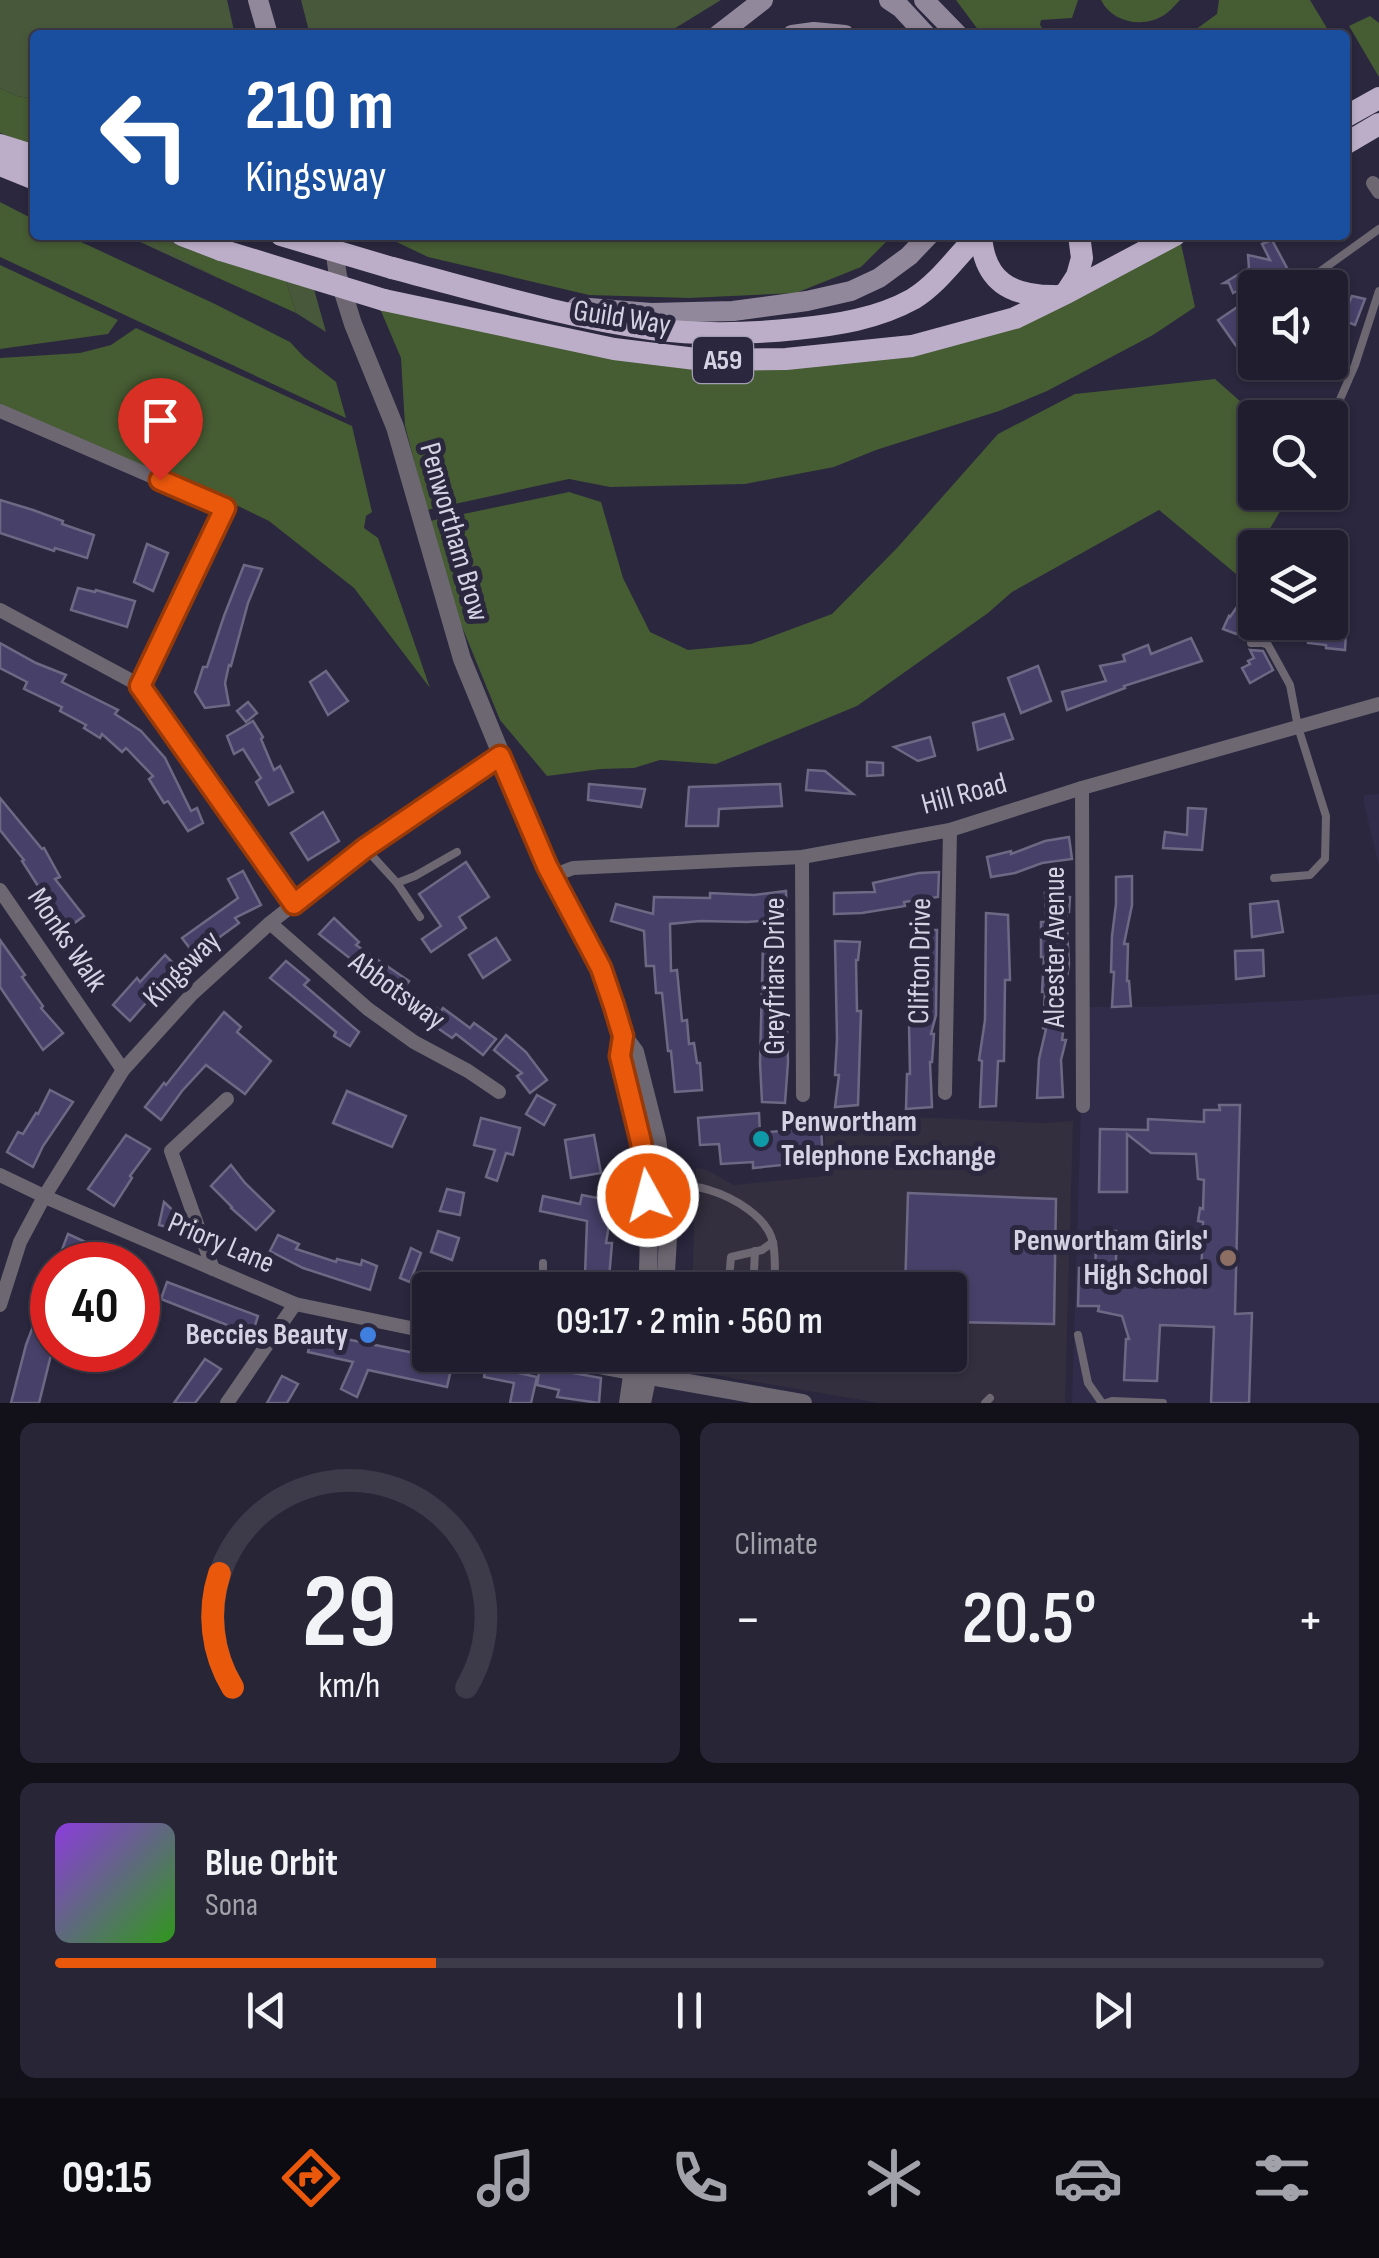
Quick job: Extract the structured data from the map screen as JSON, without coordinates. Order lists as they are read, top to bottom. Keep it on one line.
{"streets":{"highway":["Guild Way","A59"],"street":["Penwortham Brow","Hill Road","Monks Walk","Alcester Avenue","Clifton Drive","Kingsway","Greyfriars Drive","Abbotsway","Priory Lane"]},"crossings":[["Guild Way","A59"],["Penwortham Brow","Hill Road"],["Penwortham Brow","Kingsway"],["Hill Road","Alcester Avenue"],["Hill Road","Clifton Drive"],["Hill Road","Greyfriars Drive"],["Monks Walk","Kingsway"],["Kingsway","Abbotsway"],["Kingsway","Priory Lane"]],"places":["Penwortham Telephone Exchange","Penwortham Girls' High School","Beccies Beauty"],"page":{"turn":["210 m","Kingsway"],"limit":"40","trip":"09:17 · 2 min · 560 m","tile":"Climate","heat":["−","20.5°","+"],"song":["Blue Orbit","Sona"],"tabs":"09:15","gauge":["29","km/h"]}}
